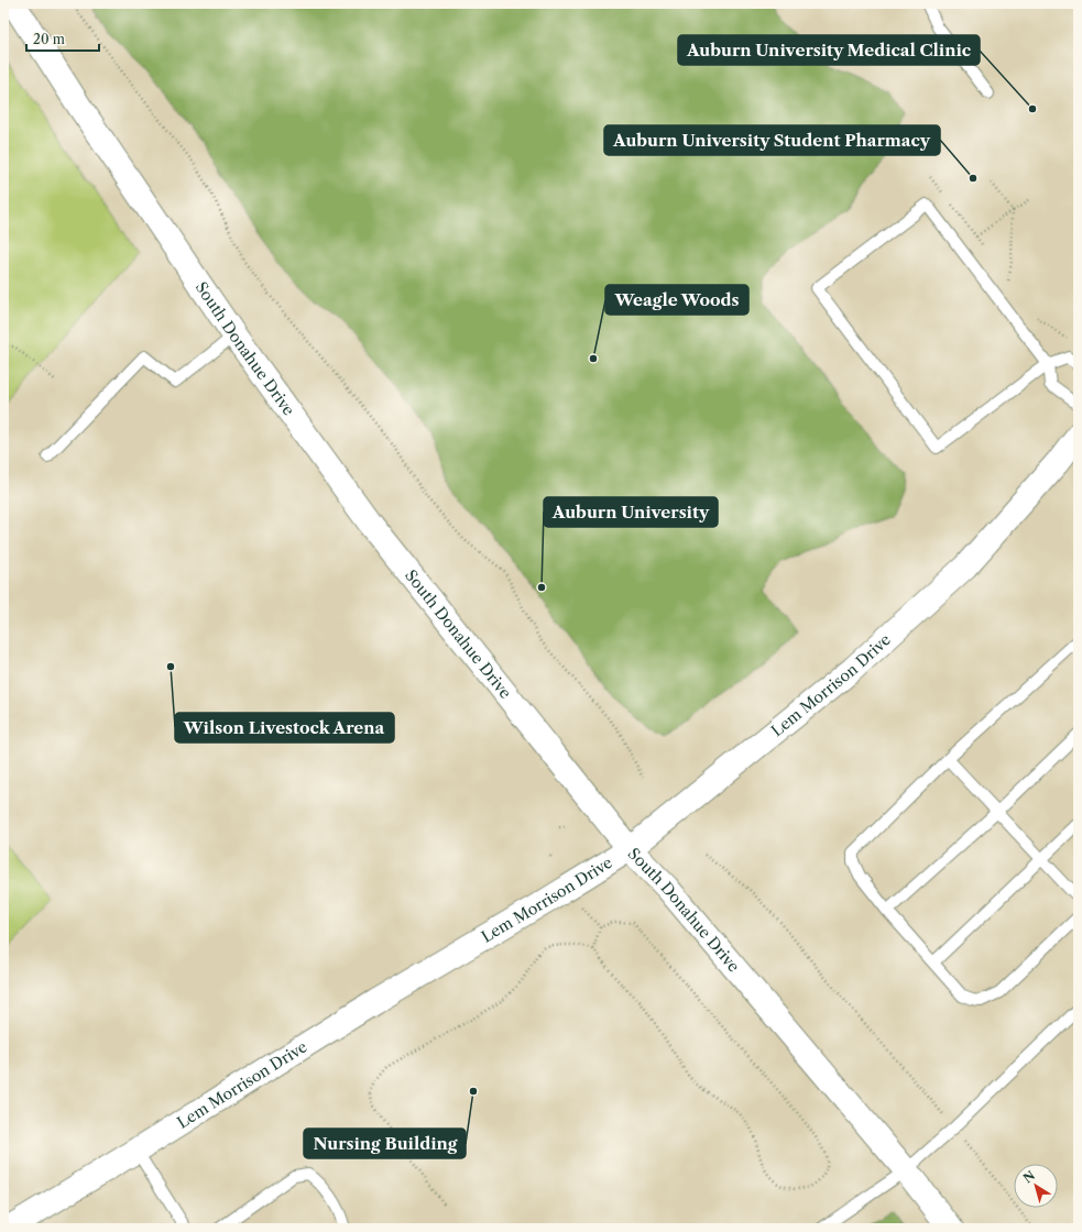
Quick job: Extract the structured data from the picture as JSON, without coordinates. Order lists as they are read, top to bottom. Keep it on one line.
{"streets":{"street":["South Donahue Drive","Lem Morrison Drive"]},"crossings":[["South Donahue Drive","Lem Morrison Drive"]],"places":["Auburn University Medical Clinic","Auburn University Student Pharmacy","Weagle Woods","Auburn University","Wilson Livestock Arena","Nursing Building"],"scale_bar":"20 m","north":"top left"}
